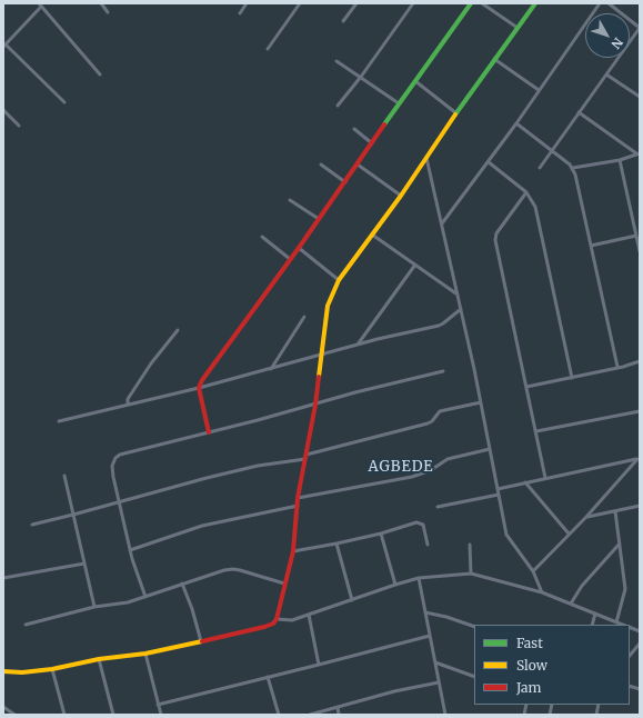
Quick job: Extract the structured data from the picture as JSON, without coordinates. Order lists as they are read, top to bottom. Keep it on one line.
{"districts":["AGBEDE"],"legend":["Fast","Slow","Jam"],"north":"bottom right"}
